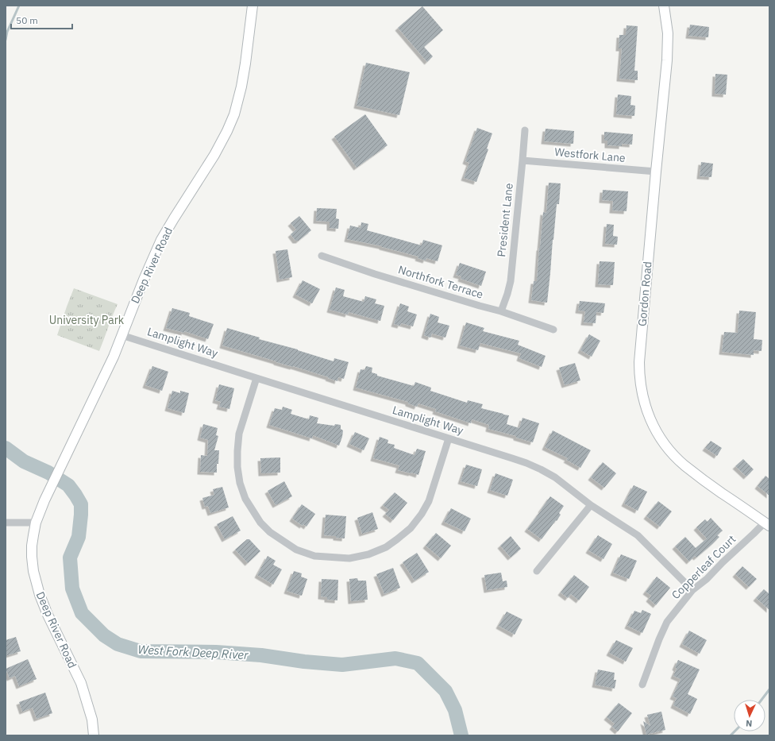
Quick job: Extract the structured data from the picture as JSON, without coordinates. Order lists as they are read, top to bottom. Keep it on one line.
{"streets":{"street":["Westfork Lane","President Lane","Deep River Road","Northfork Terrace","Gordon Road","Lamplight Way","Copperleaf Court"]},"crossings":[["Westfork Lane","President Lane"],["Westfork Lane","Gordon Road"],["President Lane","Northfork Terrace"],["Deep River Road","Lamplight Way"],["Gordon Road","Copperleaf Court"],["Lamplight Way","Copperleaf Court"]],"water":["West Fork Deep River"],"parks":["University Park"],"scale_bar":"50 m","north":"bottom"}
